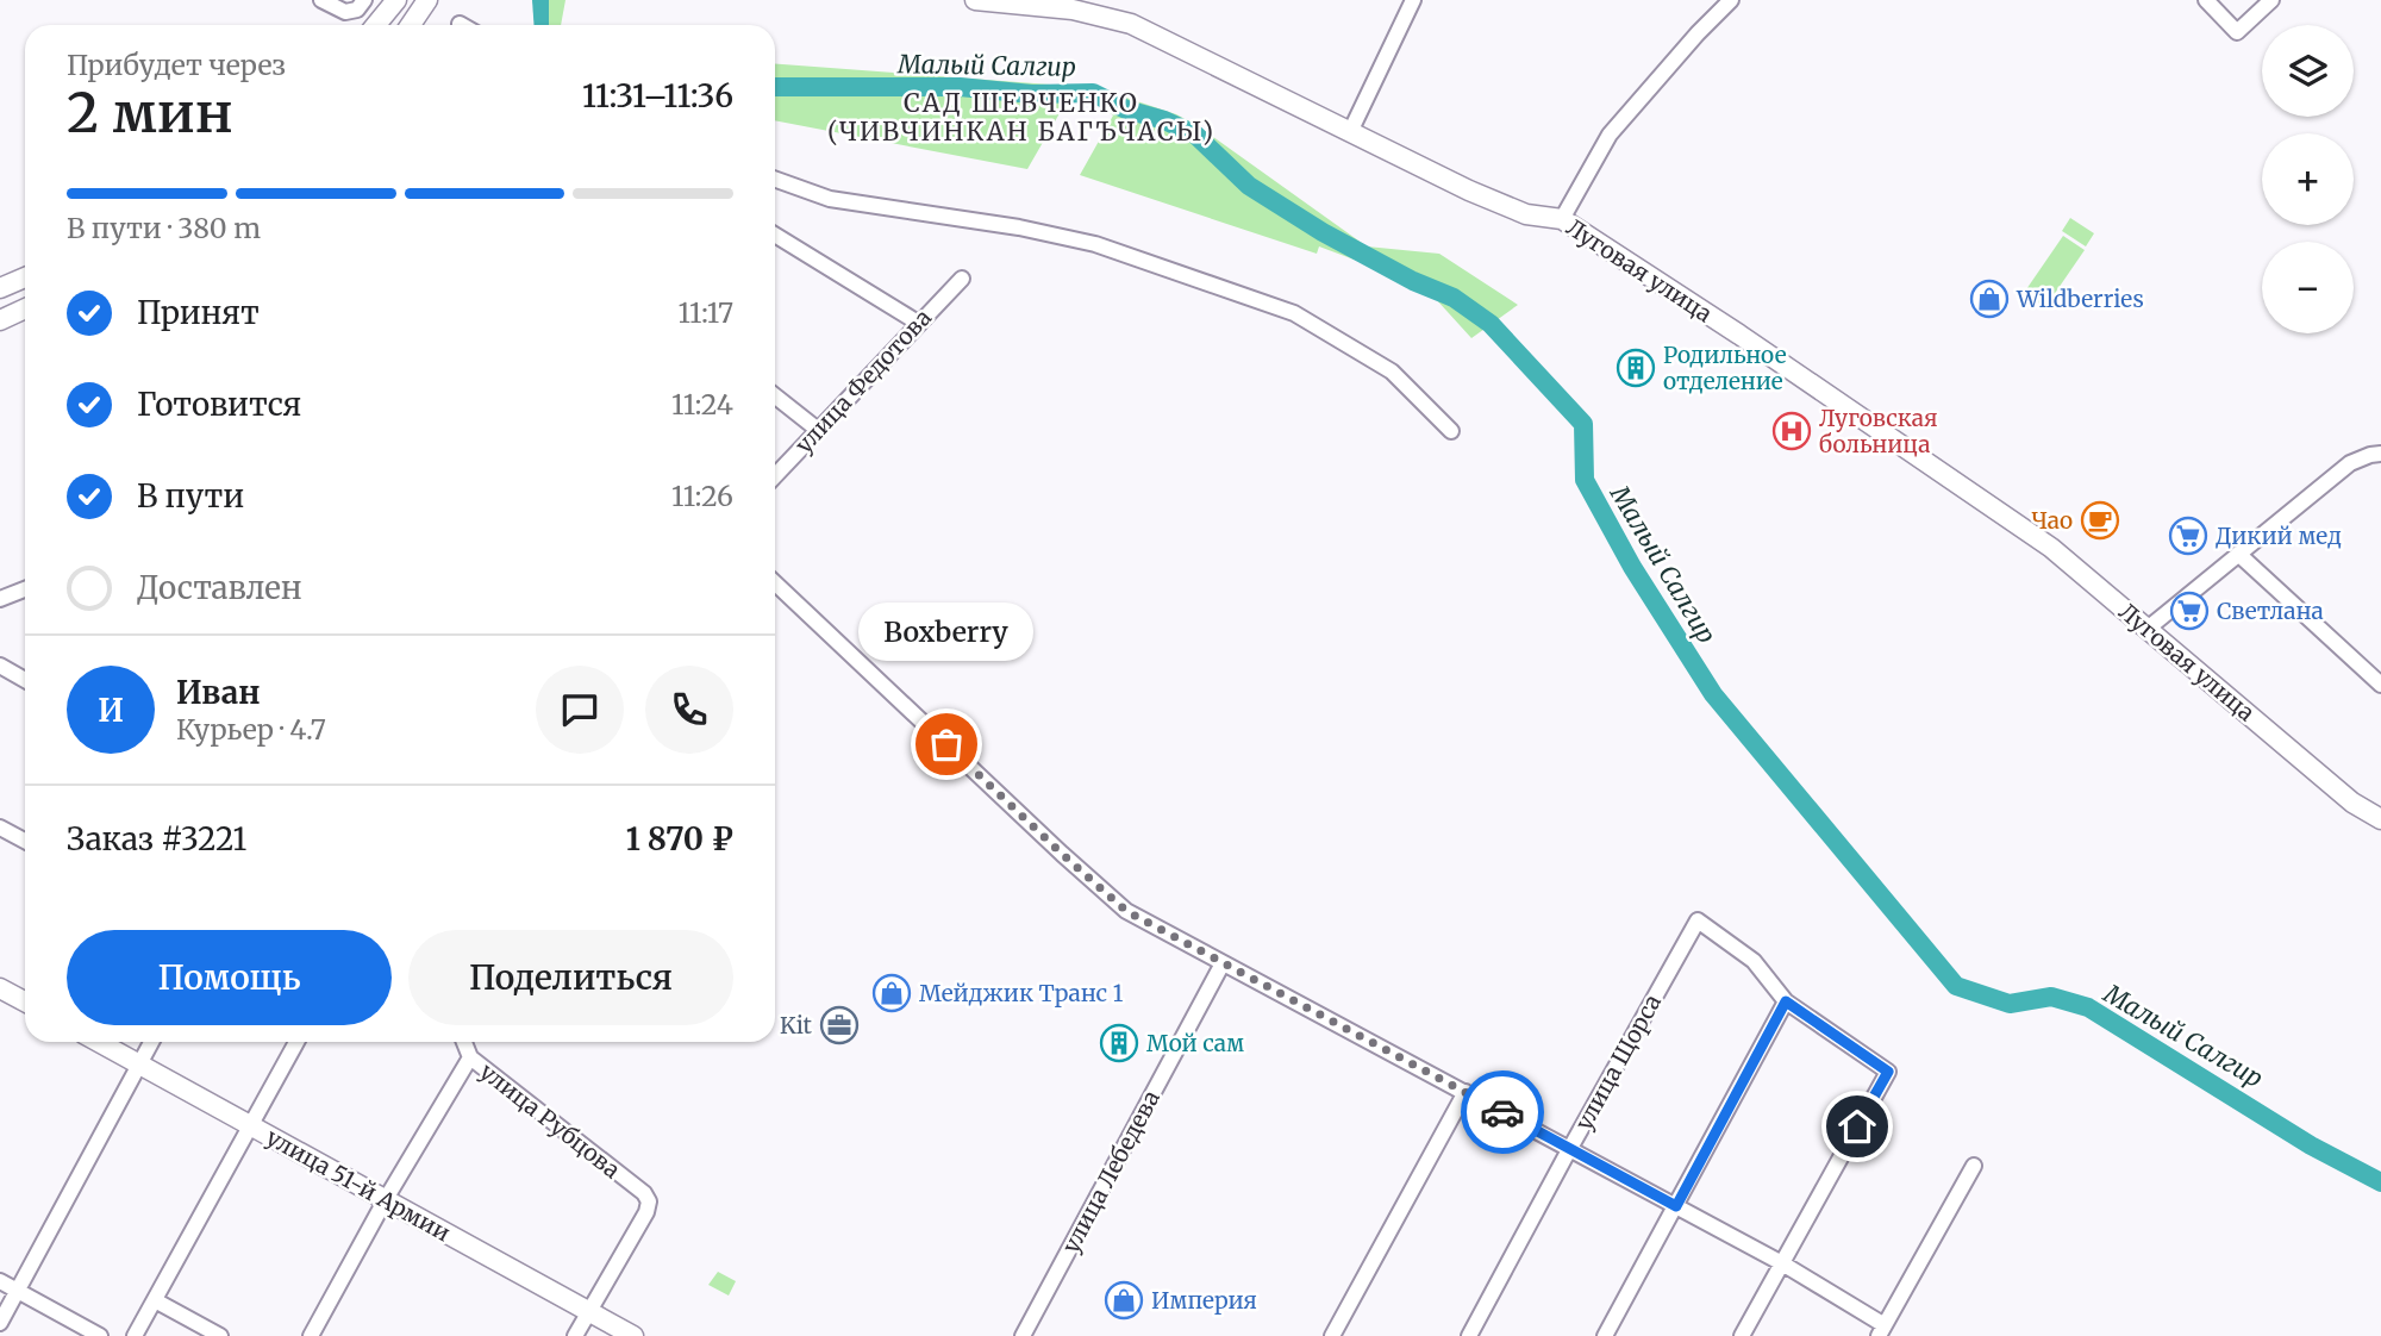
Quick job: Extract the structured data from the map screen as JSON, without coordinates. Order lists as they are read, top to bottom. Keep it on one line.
{"streets":{"main road":["Луговая улица","улица 51-й Армии"],"street":["улица Федотова","улица Щорса","улица Рубцова","улица Лебедева"]},"crossings":[["улица Рубцова","улица 51-й Армии"]],"districts":["САД ШЕВЧЕНКО (ЧИВЧИНКАН БАГЪЧАСЫ)"],"water":["Малый Салгир"],"places":{"shop":["Wildberries","Мейджик Транс 1","Империя"],"building":["Родильное отделение","Мой сам"],"hospital":["Луговская больница"],"cafe":["Чао"],"supermarket":["Дикий мед","Светлана"],"other":["Boxberry"],"office":["Kit"]},"page":{"map_buttons":["+","−"],"heading":["2 мин","Прибудет через","11:31–11:36"],"panel":["Иван","Курьер · 4.7","Заказ #3221","1 870 ₽"],"bar":"В пути · 380 m","list":[["Принят","11:17"],["Готовится","11:24"],["В пути","11:26"],"Доставлен"],"bubble":"Boxberry","round":"И","buttons":["Помощь","Поделиться"]}}
